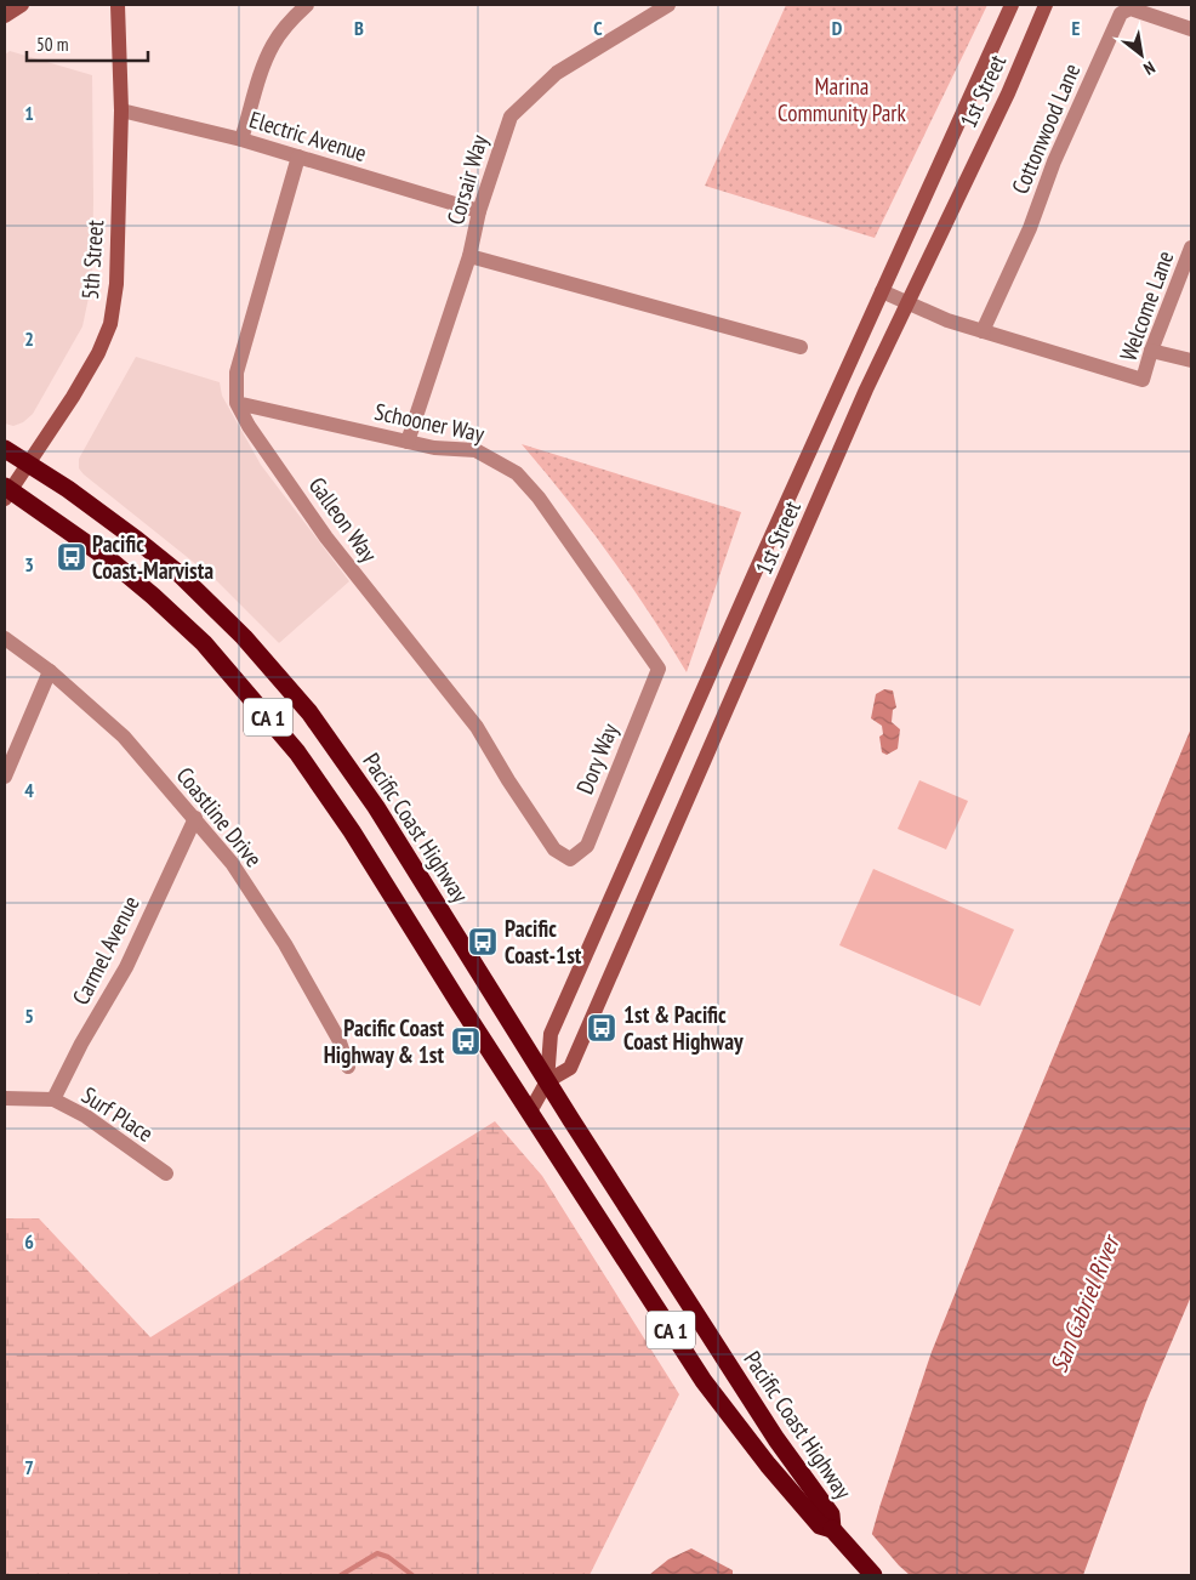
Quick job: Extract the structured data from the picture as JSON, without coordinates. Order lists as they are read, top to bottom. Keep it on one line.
{"streets":{"highway":["CA 1","Pacific Coast Highway"],"main road":["1st Street","5th Street"],"street":["Cottonwood Lane","Electric Avenue","Corsair Way","Welcome Lane","Schooner Way","Galleon Way","Dory Way","Coastline Drive","Carmel Avenue","Surf Place"]},"crossings":[["1st Street","Pacific Coast Highway"],["Cottonwood Lane","Welcome Lane"],["Electric Avenue","Corsair Way"],["Electric Avenue","5th Street"],["Electric Avenue","Galleon Way"],["Corsair Way","Schooner Way"],["5th Street","Pacific Coast Highway"],["Schooner Way","Galleon Way"],["Schooner Way","Dory Way"],["Galleon Way","Dory Way"],["CA 1","Pacific Coast Highway"],["Coastline Drive","Carmel Avenue"],["Carmel Avenue","Surf Place"]],"water":["San Gabriel River"],"parks":["Marina Community Park"],"places":{"bus stop":["Pacific Coast-Marvista","Pacific Coast-1st","1st & Pacific Coast Highway","Pacific Coast Highway & 1st"]},"scale_bar":"50 m","north":"bottom right","grid":{"columns":["B","C","D","E"],"rows":["1","2","3","4","5","6","7"]}}
